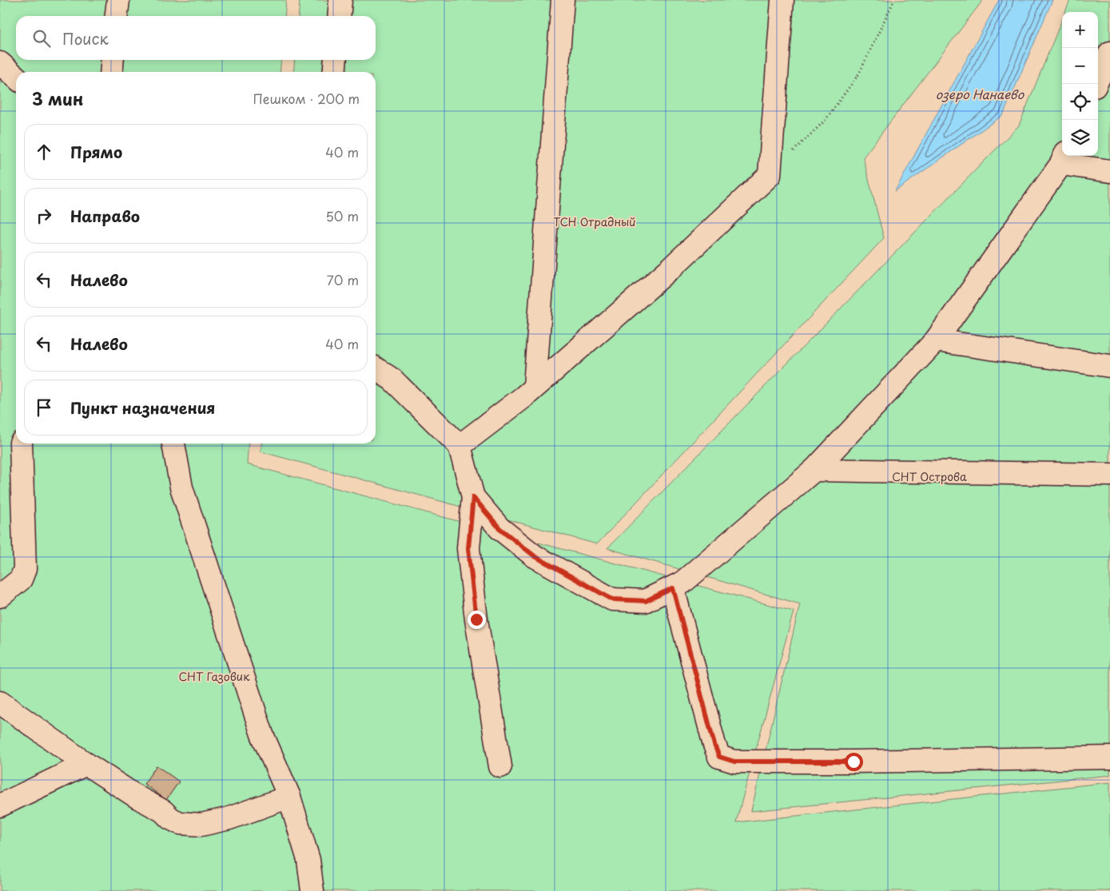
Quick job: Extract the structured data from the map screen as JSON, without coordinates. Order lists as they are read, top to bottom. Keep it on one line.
{"water":["озеро Нанаево"],"parks":["ТСН Отрадный","СНТ Острова","СНТ Газовик"],"page":{"map_buttons":["+","−"],"search":"Поиск","heading":["3 мин","Пешком · 200 m"],"list":[["Прямо","40 m"],["Направо","50 m"],["Налево","70 m"],["Налево","40 m"],"Пункт назначения"]}}
